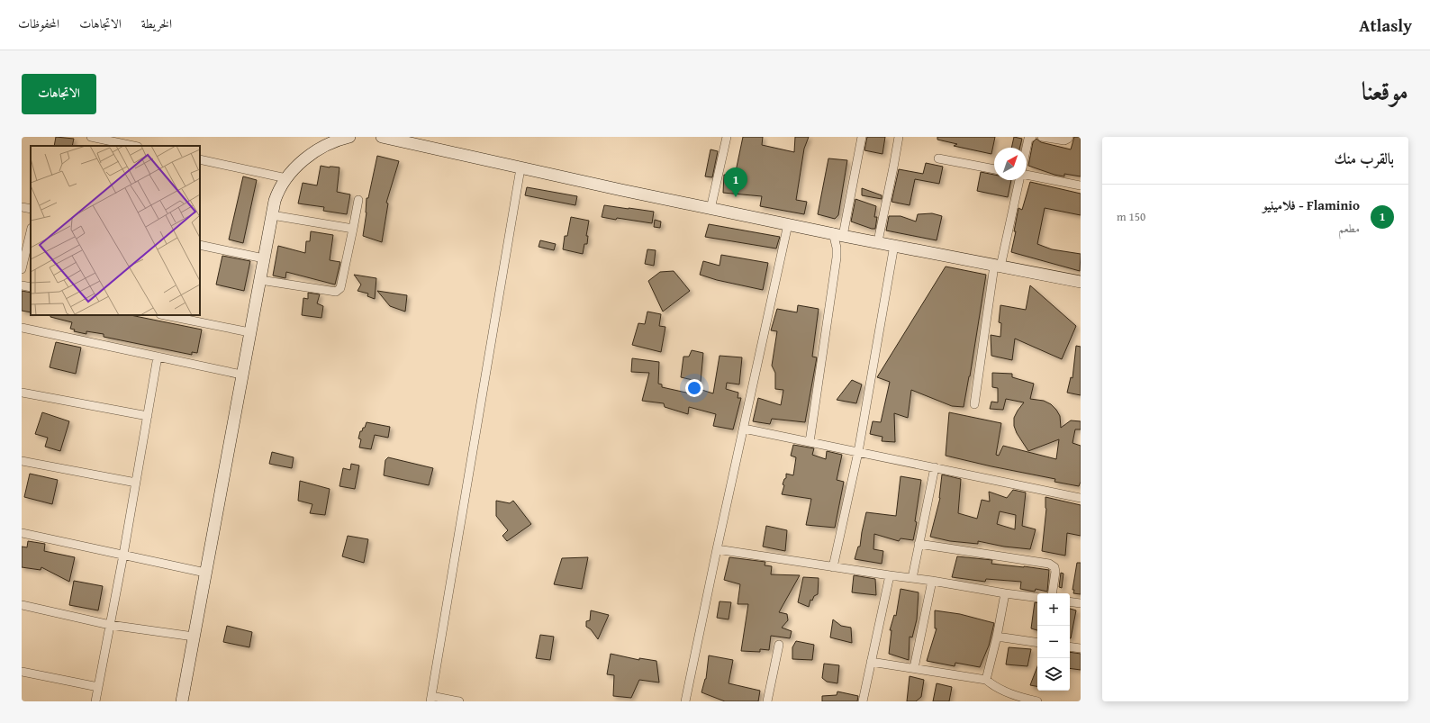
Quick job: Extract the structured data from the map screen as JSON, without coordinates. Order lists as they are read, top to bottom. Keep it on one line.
{"north":"top right","page":{"header":"Atlasly","nav":["الخريطة","الاتجاهات","المحفوظات"],"title":"موقعنا","buttons":"الاتجاهات","heading":"بالقرب منك","pins":"1","list":[{"mark":"1","name":"Flaminio - فلامينيو","note":"مطعم","value":"150 m"}],"map_buttons":["+","−"]}}
